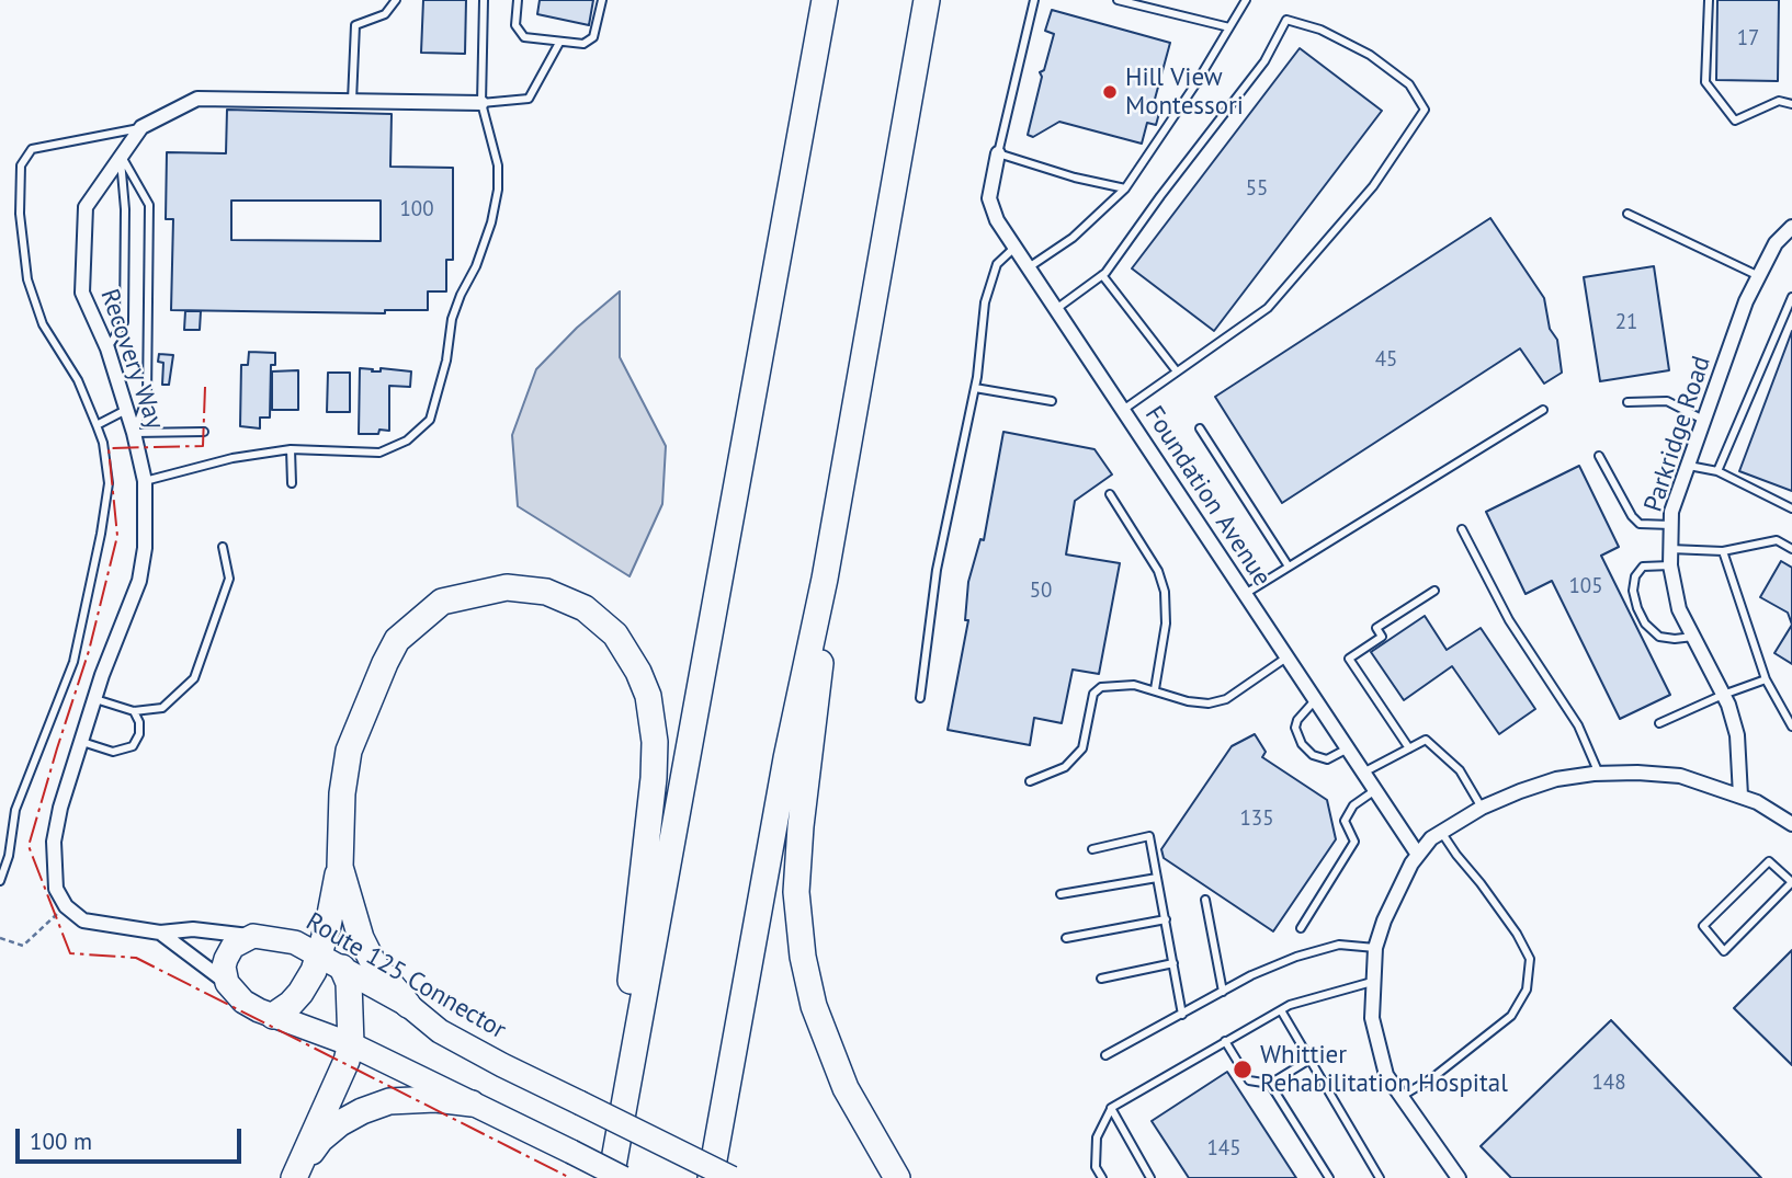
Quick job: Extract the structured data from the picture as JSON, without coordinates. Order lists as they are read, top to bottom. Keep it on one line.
{"streets":{"highway":["Route 125 Connector"],"street":["Recovery Way","Parkridge Road","Foundation Avenue"]},"places":["Hill View Montessori","Whittier Rehabilitation Hospital"],"house_numbers":["17","55","100","21","45","105","50","135","148","145"],"scale_bar":"100 m"}
